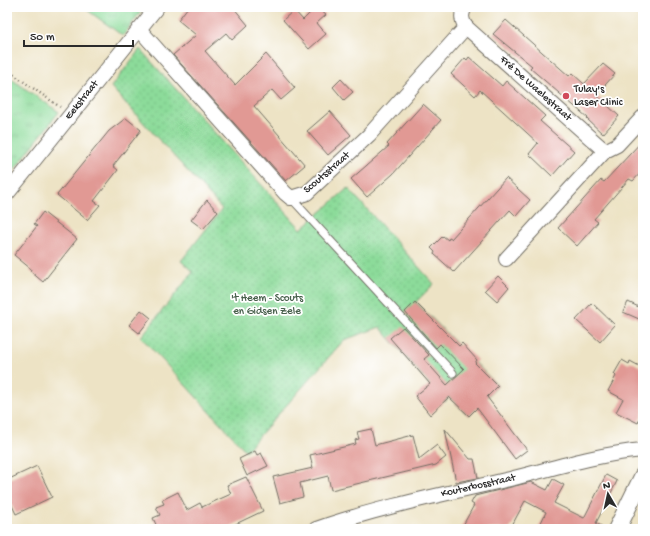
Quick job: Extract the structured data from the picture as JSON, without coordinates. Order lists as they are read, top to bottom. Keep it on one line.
{"streets":{"street":["Fré De Waelestraat","Eekstraat","Scoutsstraat","Kouterbosstraat"]},"crossings":[["Fré De Waelestraat","Scoutsstraat"],["Eekstraat","Scoutsstraat"]],"parks":["'t Heem - Scouts en Gidsen Zele"],"places":["Tulay's Laser Clinic"],"scale_bar":"50 m","north":"top"}
